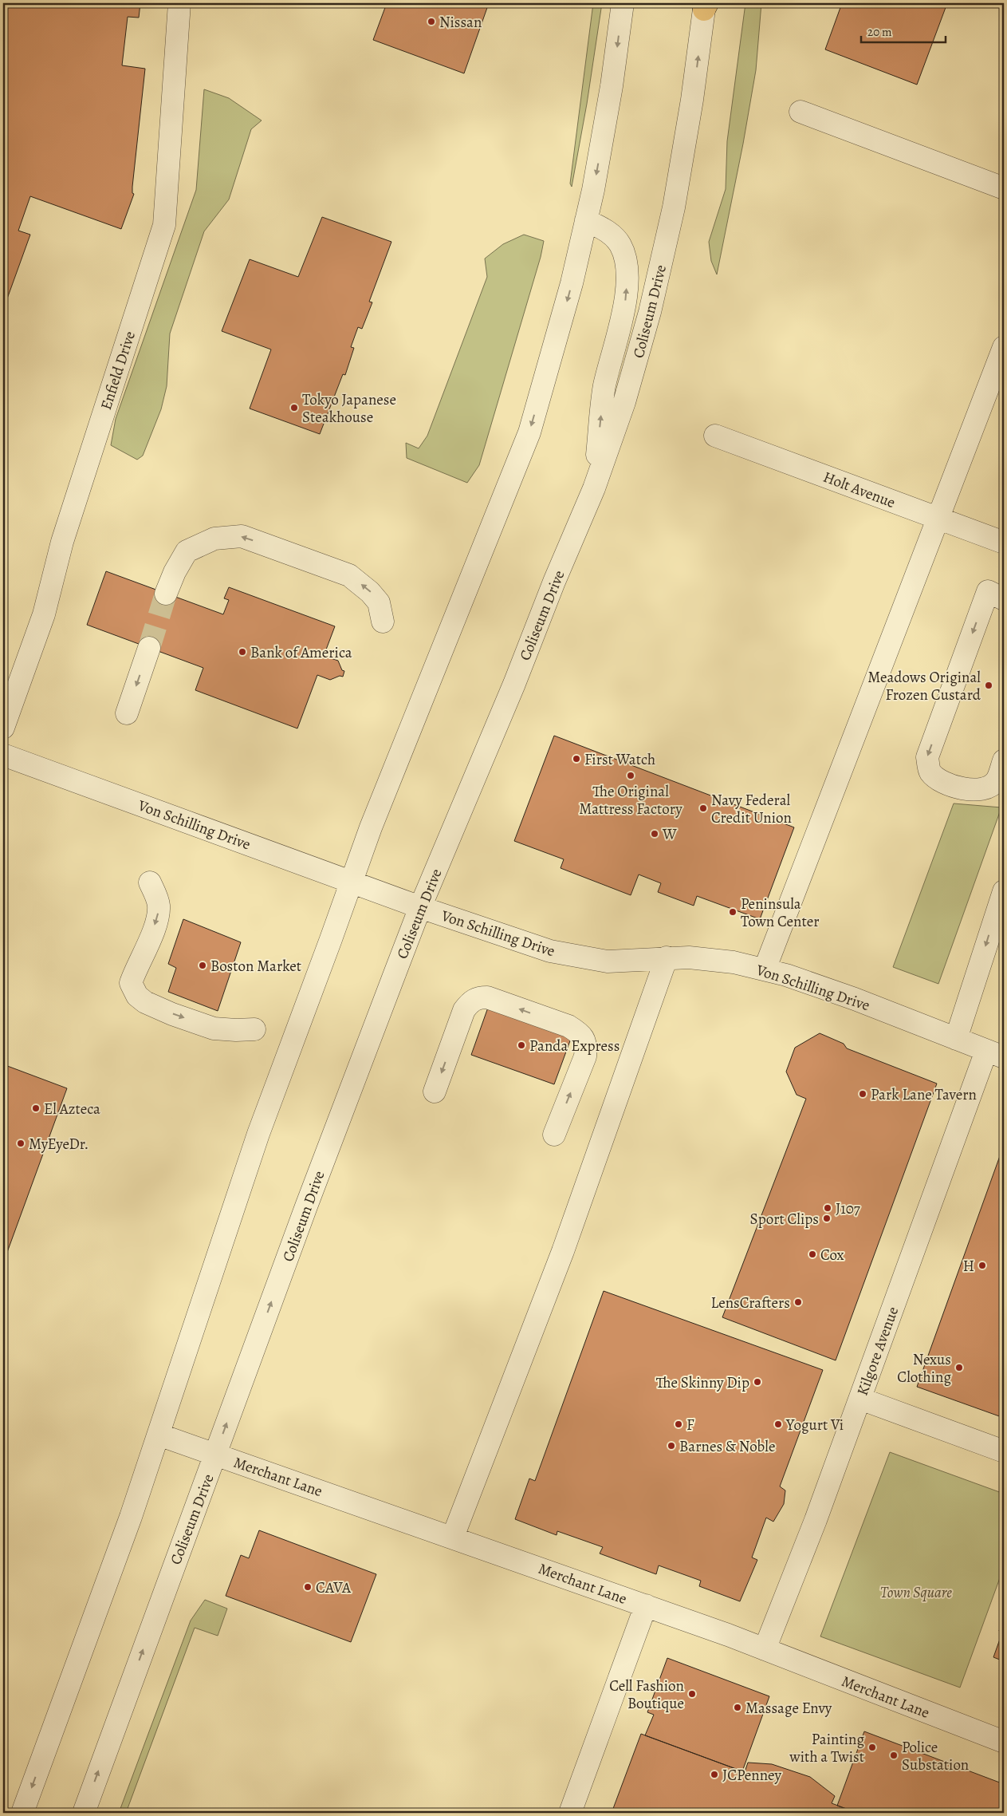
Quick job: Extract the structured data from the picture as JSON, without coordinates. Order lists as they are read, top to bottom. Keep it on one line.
{"streets":{"street":["Coliseum Drive","Enfield Drive","Holt Avenue","Von Schilling Drive","Kilgore Avenue","Merchant Lane"]},"crossings":[["Coliseum Drive","Von Schilling Drive"],["Coliseum Drive","Merchant Lane"],["Von Schilling Drive","Kilgore Avenue"],["Kilgore Avenue","Merchant Lane"]],"parks":["Town Square"],"places":["Nissan","Tokyo Japanese Steakhouse","Bank of America","Meadows Original Frozen Custard","First Watch","The Original Mattress Factory","Navy Federal Credit Union","W","Peninsula Town Center","Boston Market","Panda Express","Park Lane Tavern","El Azteca","MyEyeDr.","J107","Sport Clips","Cox","H","LensCrafters","Nexus Clothing","The Skinny Dip","F","Yogurt Vi","Barnes & Noble","CAVA","Cell Fashion Boutique","Massage Envy","Painting with a Twist","Police Substation","JCPenney"],"scale_bar":"20 m"}
